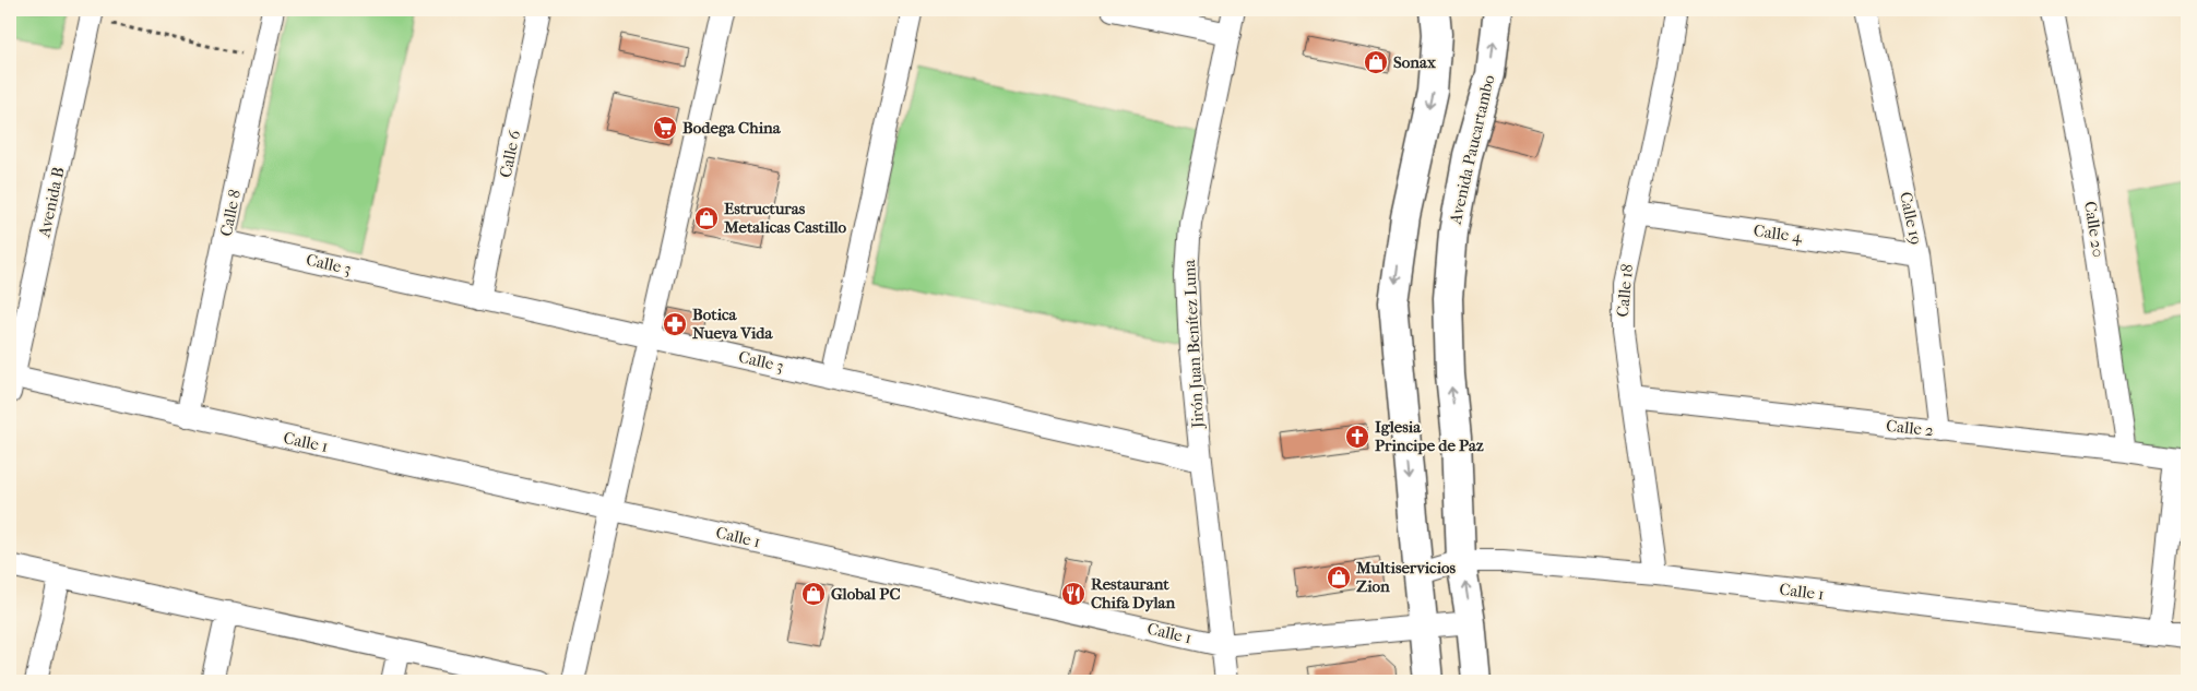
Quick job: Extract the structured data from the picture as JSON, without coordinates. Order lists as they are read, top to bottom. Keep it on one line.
{"streets":{"main road":["Avenida Paucartambo"],"street":["Calle 6","Avenida B","Calle 8","Calle 19","Calle 20","Calle 4","Calle 3","Calle 18","Jirón Juan Benítez Luna","Calle 2","Calle 1"]},"crossings":[["Avenida Paucartambo","Calle 1"],["Calle 6","Calle 3"],["Avenida B","Calle 1"],["Calle 8","Calle 3"],["Calle 8","Calle 1"],["Calle 19","Calle 4"],["Calle 19","Calle 2"],["Calle 20","Calle 2"],["Calle 4","Calle 18"],["Calle 3","Jirón Juan Benítez Luna"],["Calle 18","Calle 2"],["Calle 18","Calle 1"],["Jirón Juan Benítez Luna","Calle 1"]],"places":{"shop":["Sonax","Estructuras Metalicas Castillo","Multiservicios Zion","Global PC"],"supermarket":["Bodega China"],"pharmacy":["Botica Nueva Vida"],"church":["Iglesia Principe de Paz"],"restaurant":["Restaurant Chifa Dylan"]}}
